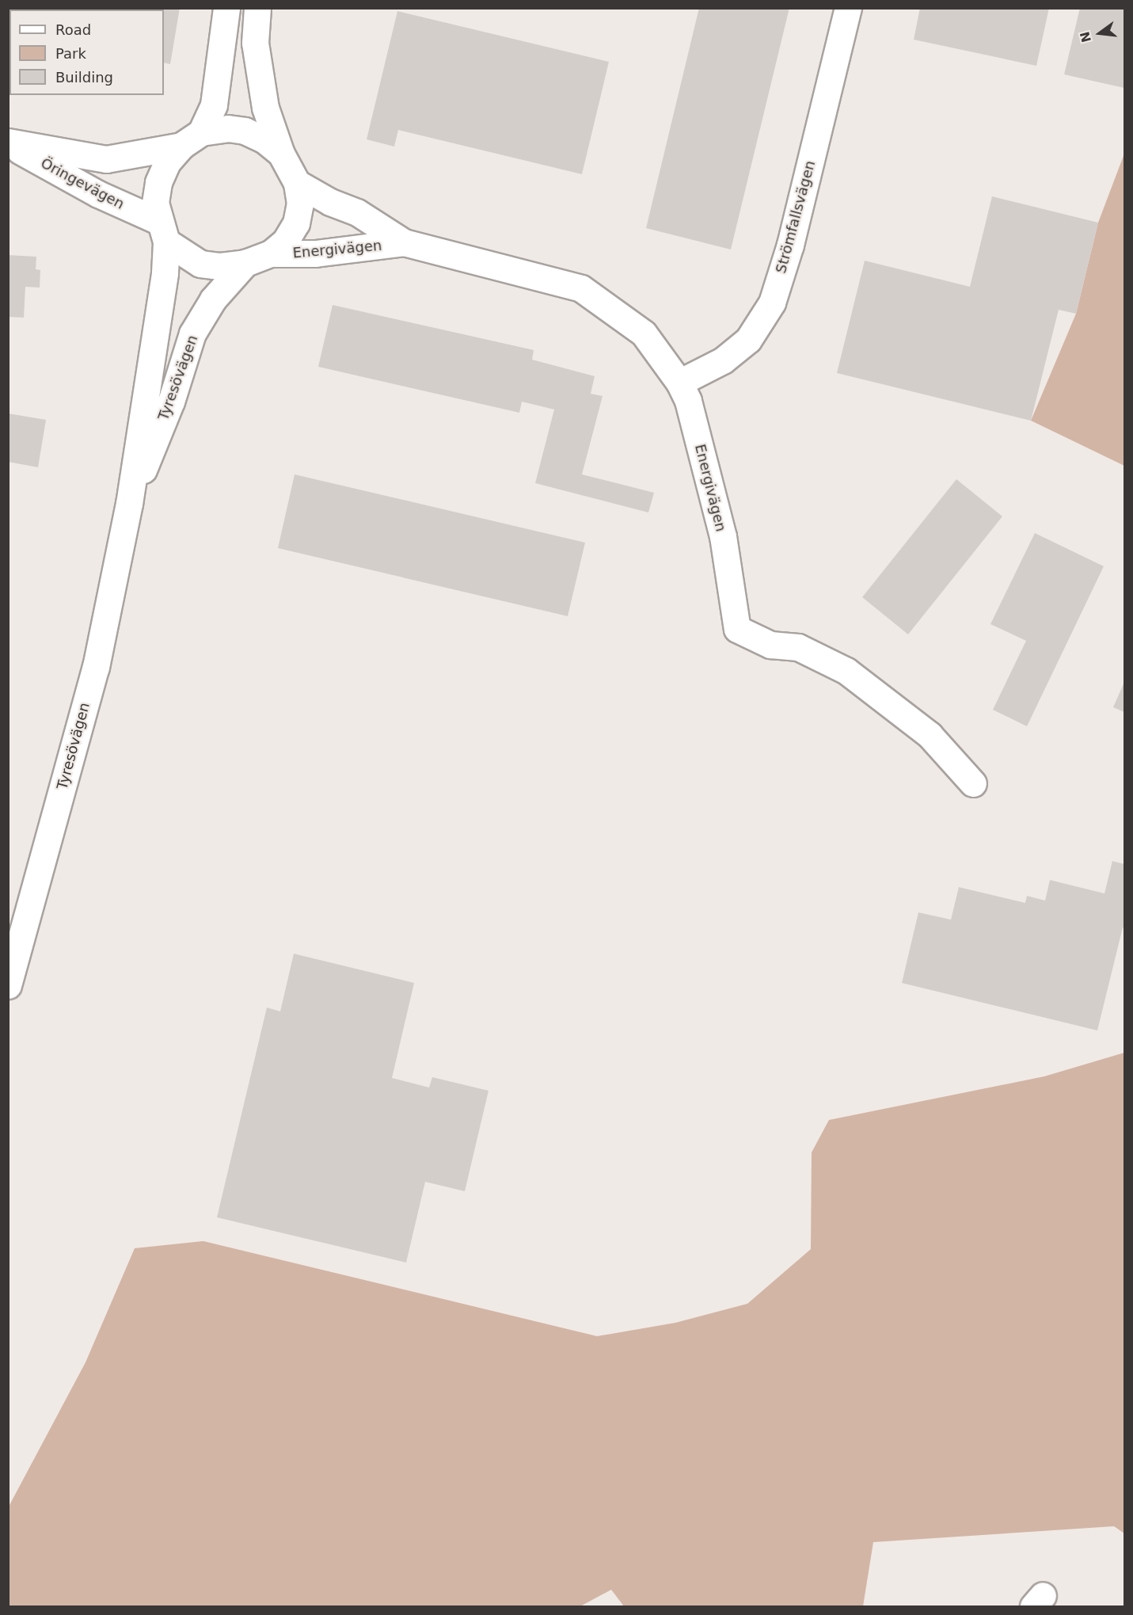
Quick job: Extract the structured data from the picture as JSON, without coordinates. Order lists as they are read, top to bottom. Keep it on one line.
{"streets":{"street":["Öringevägen","Strömfallsvägen","Energivägen","Tyresövägen"]},"crossings":[["Öringevägen","Energivägen"],["Öringevägen","Tyresövägen"],["Strömfallsvägen","Energivägen"],["Energivägen","Tyresövägen"]],"legend":["Road","Park","Building"],"north":"left"}
